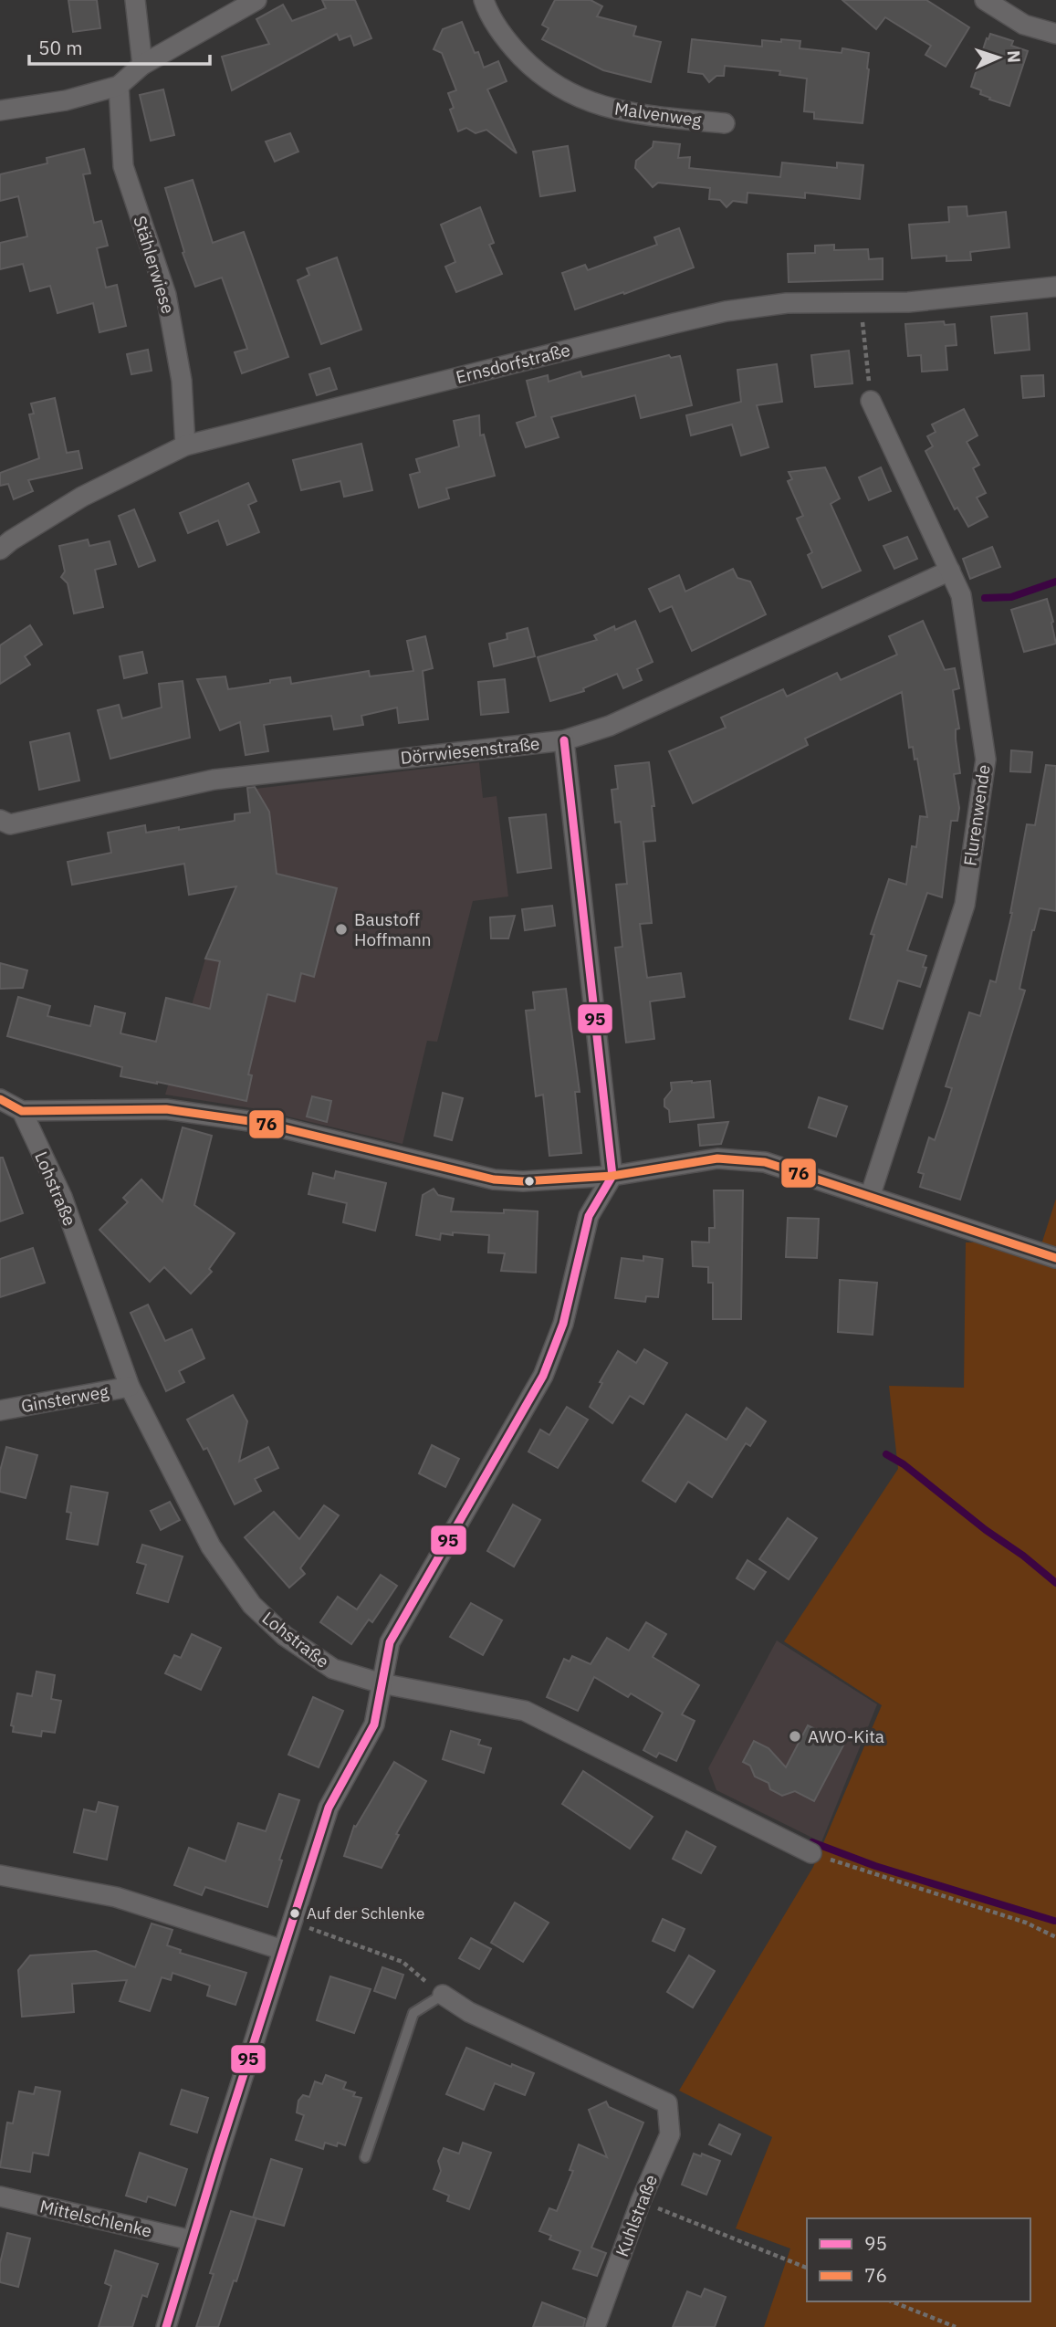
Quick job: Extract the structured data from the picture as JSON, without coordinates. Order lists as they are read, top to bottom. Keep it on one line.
{"streets":{"street":["Malvenweg","Stählerwiese","Ernsdorfstraße","Dörrwiesenstraße","Flurenwende","Lohstraße","Ginsterweg","Kuhlstraße","Mittelschlenke"]},"crossings":[["Stählerwiese","Ernsdorfstraße"],["Dörrwiesenstraße","Flurenwende"],["Lohstraße","Ginsterweg"]],"places":["Baustoff Hoffmann","AWO-Kita","Auf der Schlenke"],"lines":["transit line 95","transit line 76"],"legend":["95","76"],"scale_bar":"50 m","north":"right"}
